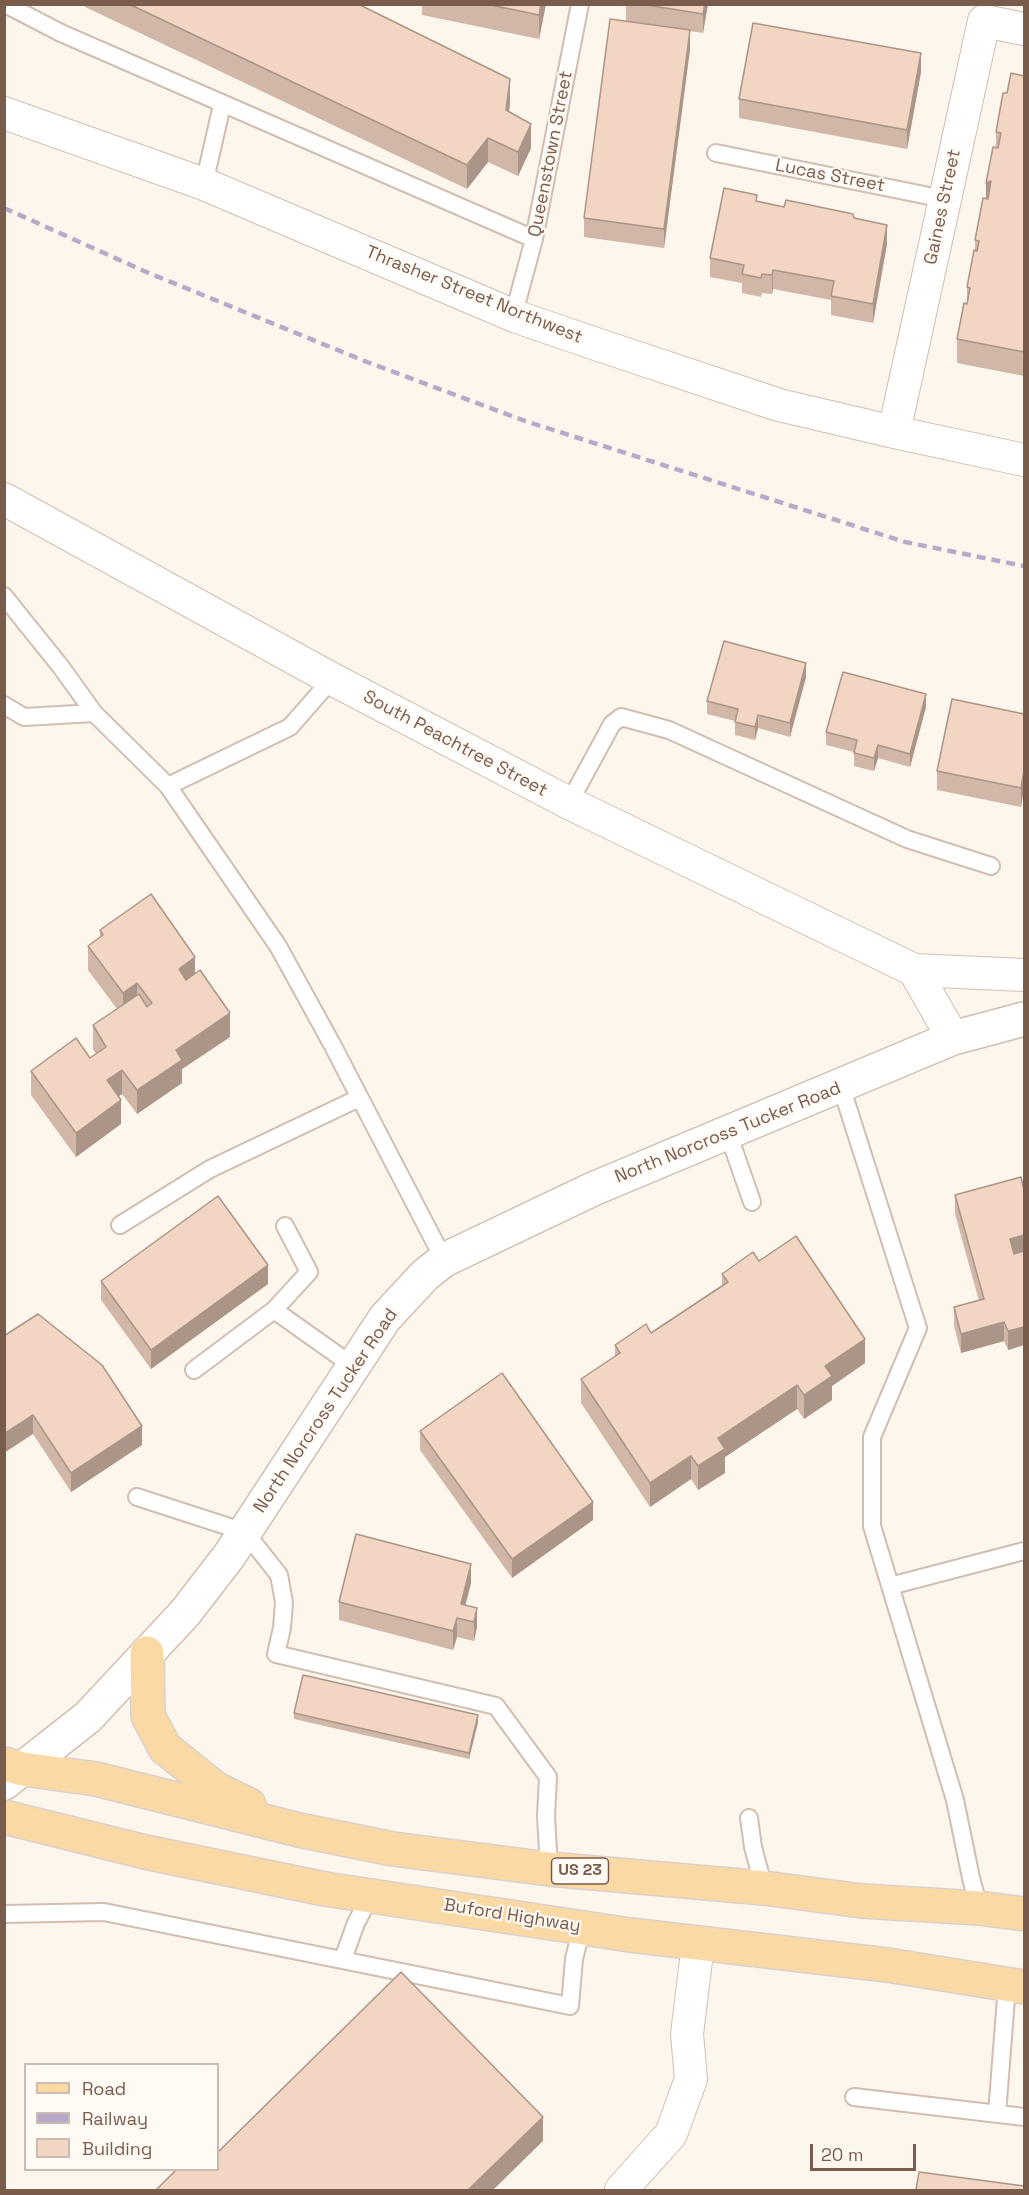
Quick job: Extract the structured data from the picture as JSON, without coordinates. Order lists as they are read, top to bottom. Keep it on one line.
{"streets":{"main road":["US 23","Buford Highway"],"street":["Gaines Street","Thrasher Street Northwest","South Peachtree Street","North Norcross Tucker Road"],"lane":["Queenstown Street","Lucas Street"]},"crossings":[["Queenstown Street","Thrasher Street Northwest"],["Lucas Street","Gaines Street"],["Gaines Street","Thrasher Street Northwest"],["North Norcross Tucker Road","US 23"]],"legend":["Road","Railway","Building"],"scale_bar":"20 m"}
